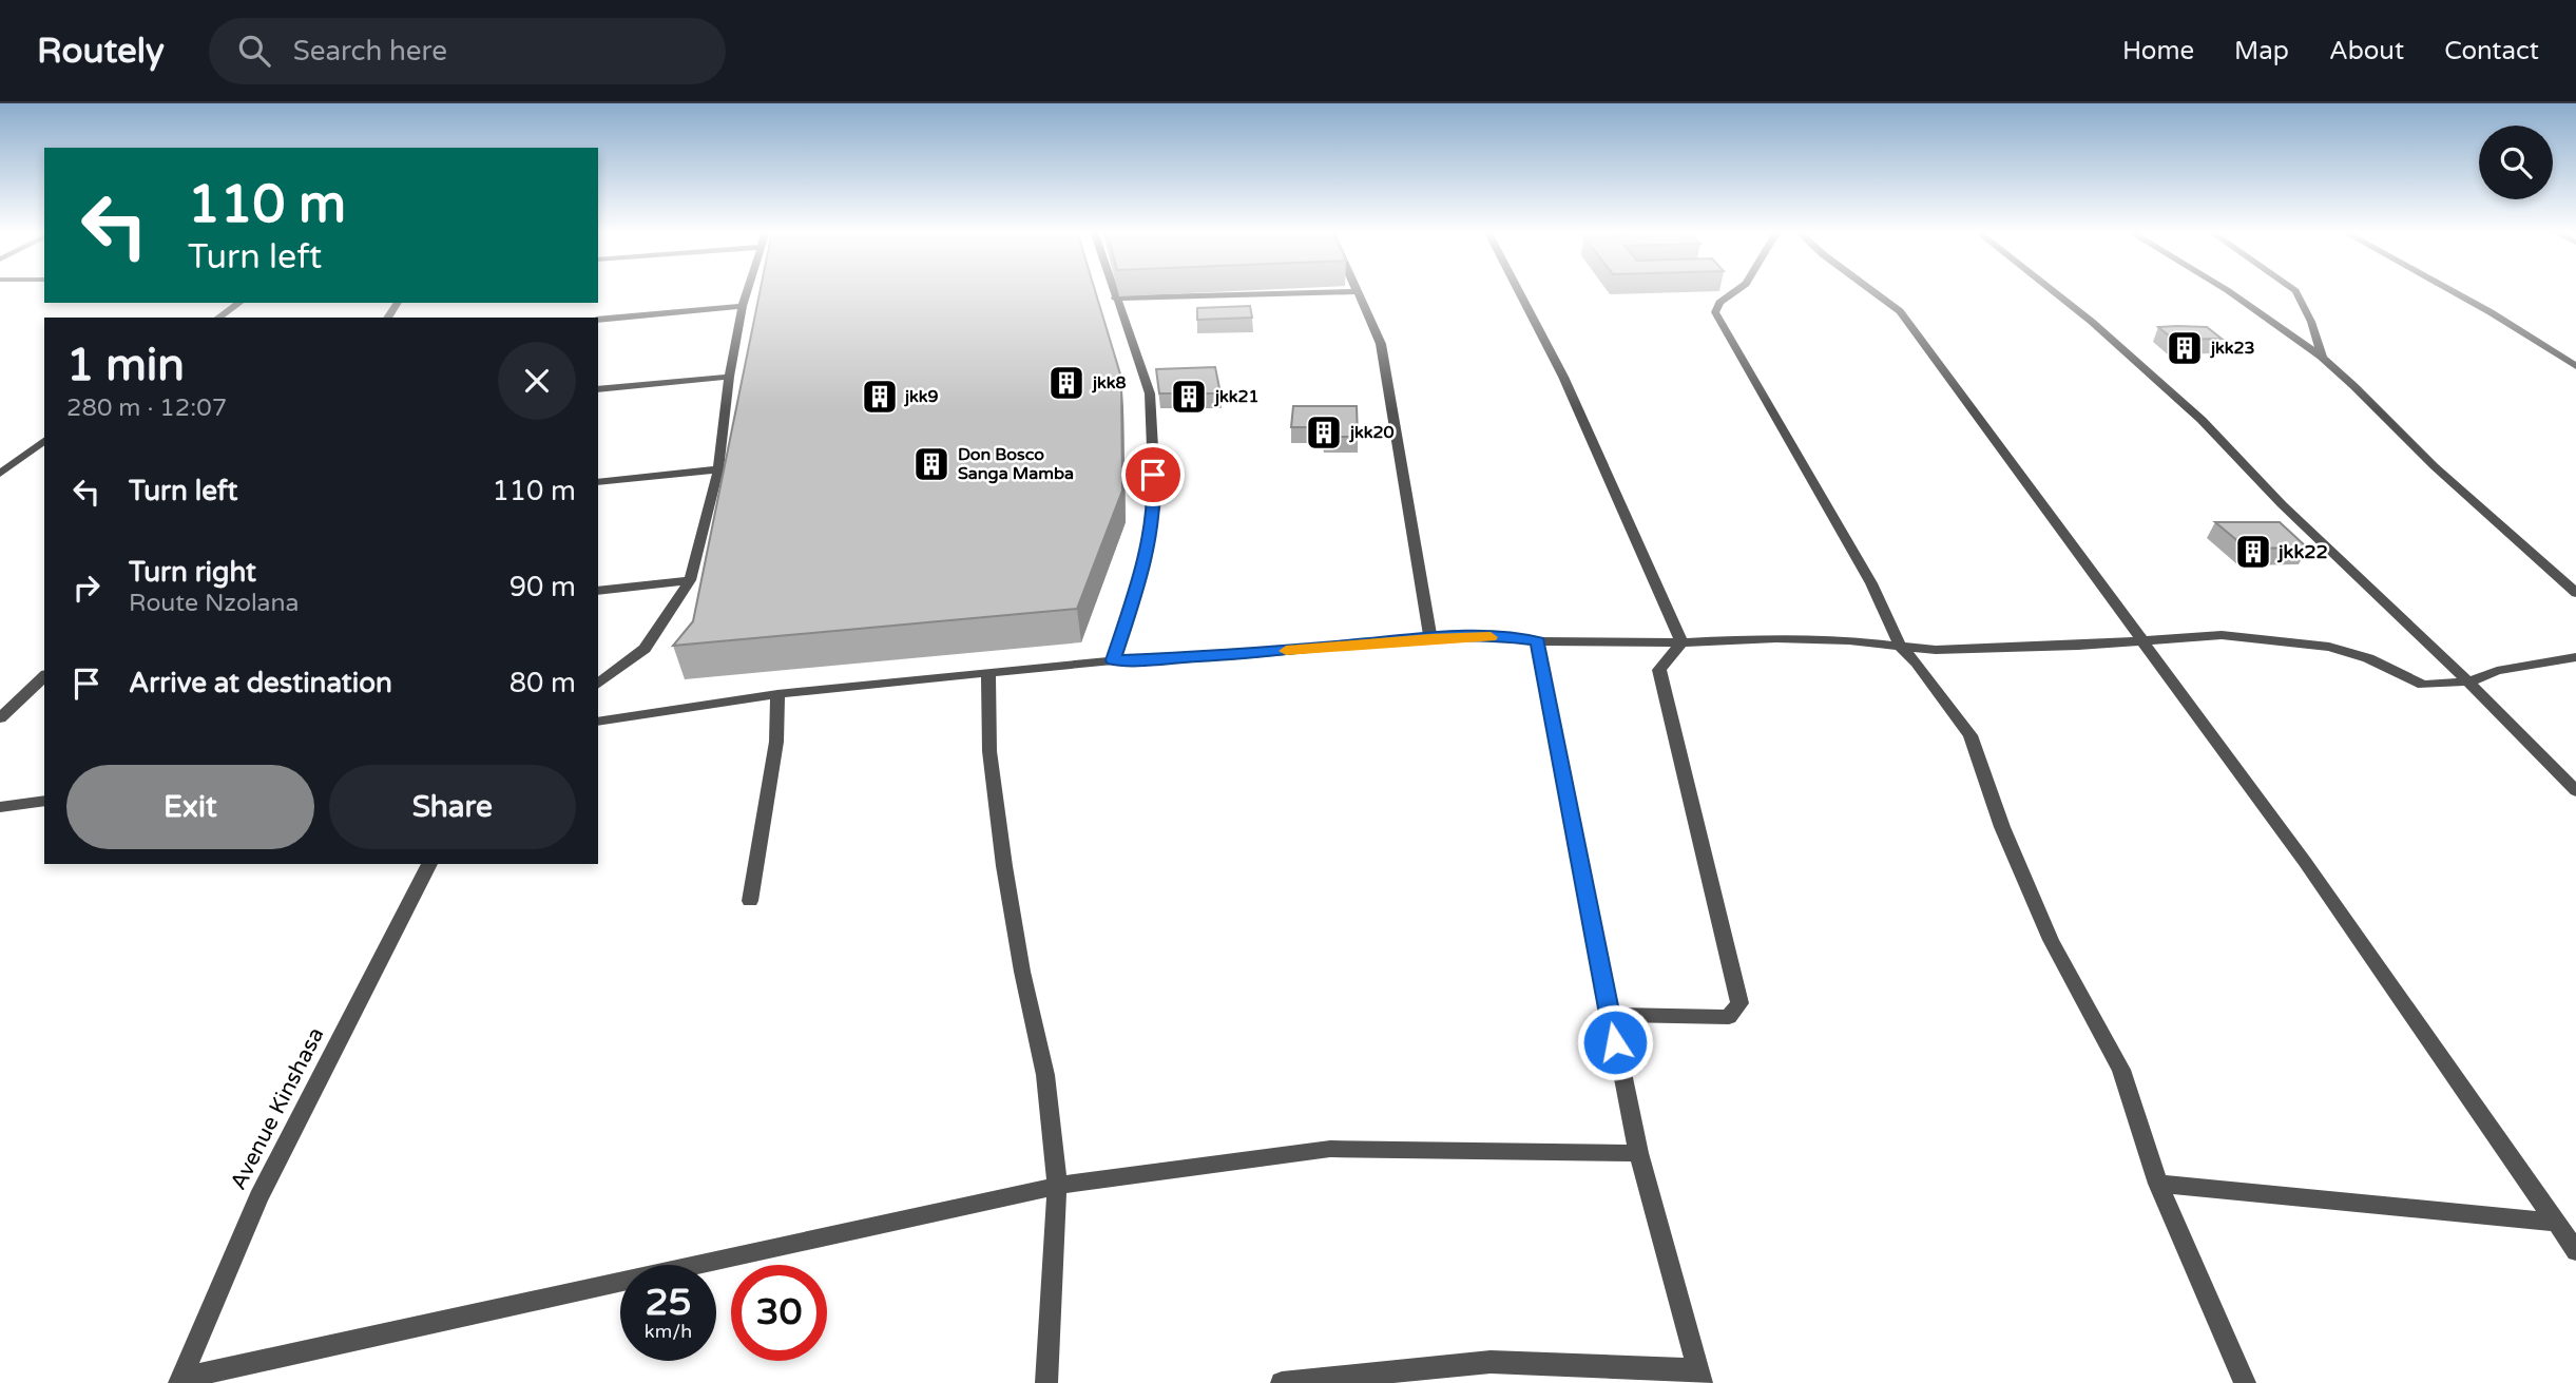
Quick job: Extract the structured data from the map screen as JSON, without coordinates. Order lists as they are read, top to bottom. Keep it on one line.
{"streets":{"street":["Avenue Kinshasa"]},"places":{"building":["jkk23","jkk8","jkk9","jkk21","jkk20","Don Bosco Sanga Mamba","jkk22"]},"page":{"header":"Routely","search":"Search here","nav":["Home","Map","About","Contact"],"turn":["110 m","Turn left"],"heading":["1 min","280 m · 12:07"],"list":[{"name":"Turn left","value":"110 m"},{"name":"Turn right","note":"Route Nzolana","value":"90 m"},{"name":"Arrive at destination","value":"80 m"}],"buttons":["Exit","Share"],"speed":"25 km/h","limit":"30"}}
